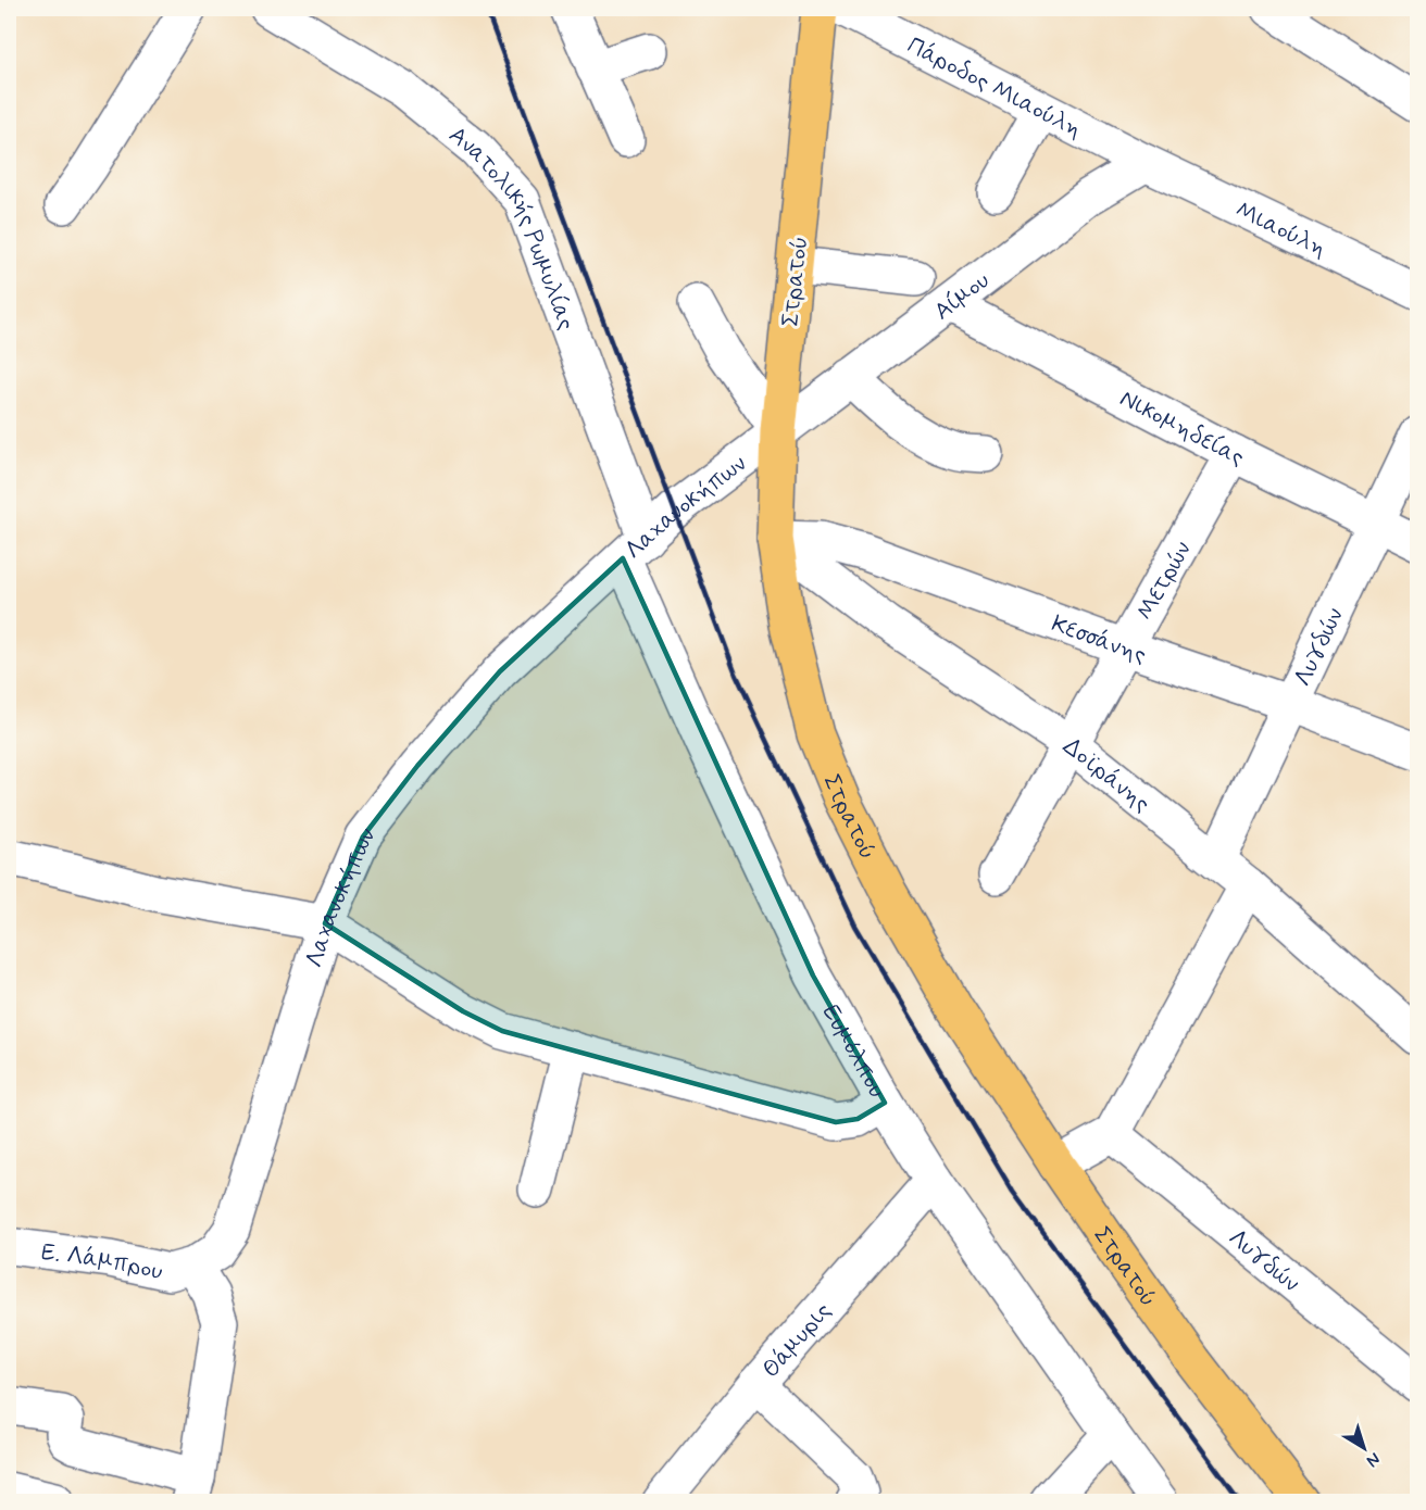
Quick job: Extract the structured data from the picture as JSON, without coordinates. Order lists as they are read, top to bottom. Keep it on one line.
{"streets":{"main road":["Στρατού"],"street":["Πάροδος Μιαούλη","Μιαούλη","Ανατολικής Ρωμυλίας","Αίμου","Νικομηδείας","Λαχανοκήπων","Μετρών","Κεσσάνης","Λυγδών","Δοϊράνης","Ευμόλπου","Ε. Λάμπρου","Θάμυρις"]},"crossings":[["Πάροδος Μιαούλη","Μιαούλη"],["Πάροδος Μιαούλη","Αίμου"],["Μιαούλη","Αίμου"],["Ανατολικής Ρωμυλίας","Λαχανοκήπων"],["Ανατολικής Ρωμυλίας","Ευμόλπου"],["Στρατού","Αίμου"],["Στρατού","Λαχανοκήπων"],["Στρατού","Κεσσάνης"],["Στρατού","Δοϊράνης"],["Αίμου","Νικομηδείας"],["Αίμου","Λαχανοκήπων"],["Νικομηδείας","Μετρών"],["Νικομηδείας","Λυγδών"],["Λαχανοκήπων","Ευμόλπου"],["Λαχανοκήπων","Ε. Λάμπρου"],["Μετρών","Κεσσάνης"],["Μετρών","Δοϊράνης"],["Κεσσάνης","Λυγδών"],["Κεσσάνης","Δοϊράνης"],["Λυγδών","Δοϊράνης"],["Ευμόλπου","Θάμυρις"]],"north":"bottom right"}
